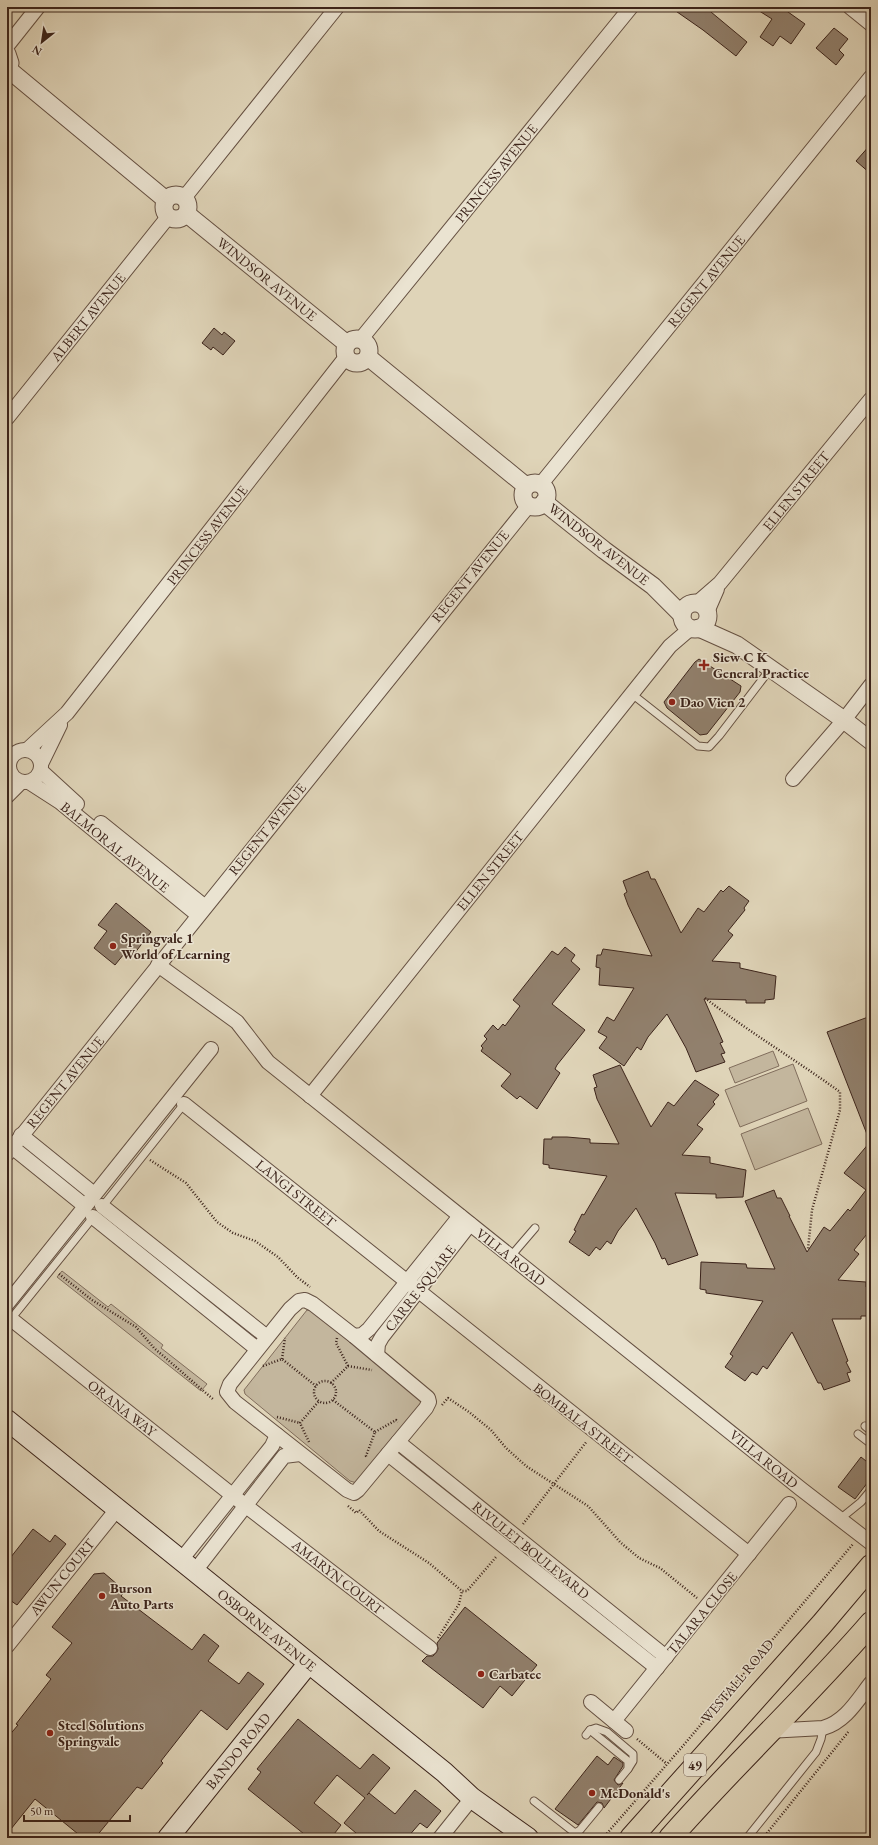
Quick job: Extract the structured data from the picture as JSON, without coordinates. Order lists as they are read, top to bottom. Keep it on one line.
{"streets":{"main road":["OSBORNE AVENUE","WESTALL ROAD","BANDO ROAD","49"],"street":["PRINCESS AVENUE","WINDSOR AVENUE","REGENT AVENUE","ALBERT AVENUE","ELLEN STREET","BALMORAL AVENUE","LANGI STREET","VILLA ROAD","CARRE SQUARE","ORANA WAY","BOMBALA STREET","RIVULET BOULEVARD","AWUN COURT","AMARYN COURT","TALARA CLOSE"]},"crossings":[["PRINCESS AVENUE","WINDSOR AVENUE"],["PRINCESS AVENUE","BALMORAL AVENUE"],["WINDSOR AVENUE","REGENT AVENUE"],["WINDSOR AVENUE","ELLEN STREET"],["REGENT AVENUE","BALMORAL AVENUE"],["REGENT AVENUE","VILLA ROAD"],["ELLEN STREET","VILLA ROAD"],["LANGI STREET","CARRE SQUARE"],["LANGI STREET","BOMBALA STREET"],["VILLA ROAD","CARRE SQUARE"],["VILLA ROAD","WESTALL ROAD"],["CARRE SQUARE","BOMBALA STREET"],["ORANA WAY","AMARYN COURT"],["BOMBALA STREET","TALARA CLOSE"],["RIVULET BOULEVARD","TALARA CLOSE"],["AWUN COURT","OSBORNE AVENUE"],["OSBORNE AVENUE","BANDO ROAD"]],"places":{"health":["Siew C K General Practice"],"other":["Dao Vien 2","Springvale 1 World of Learning","Burson Auto Parts","Carbatec","Steel Solutions Springvale","McDonald's"]},"scale_bar":"50 m","north":"bottom left"}
